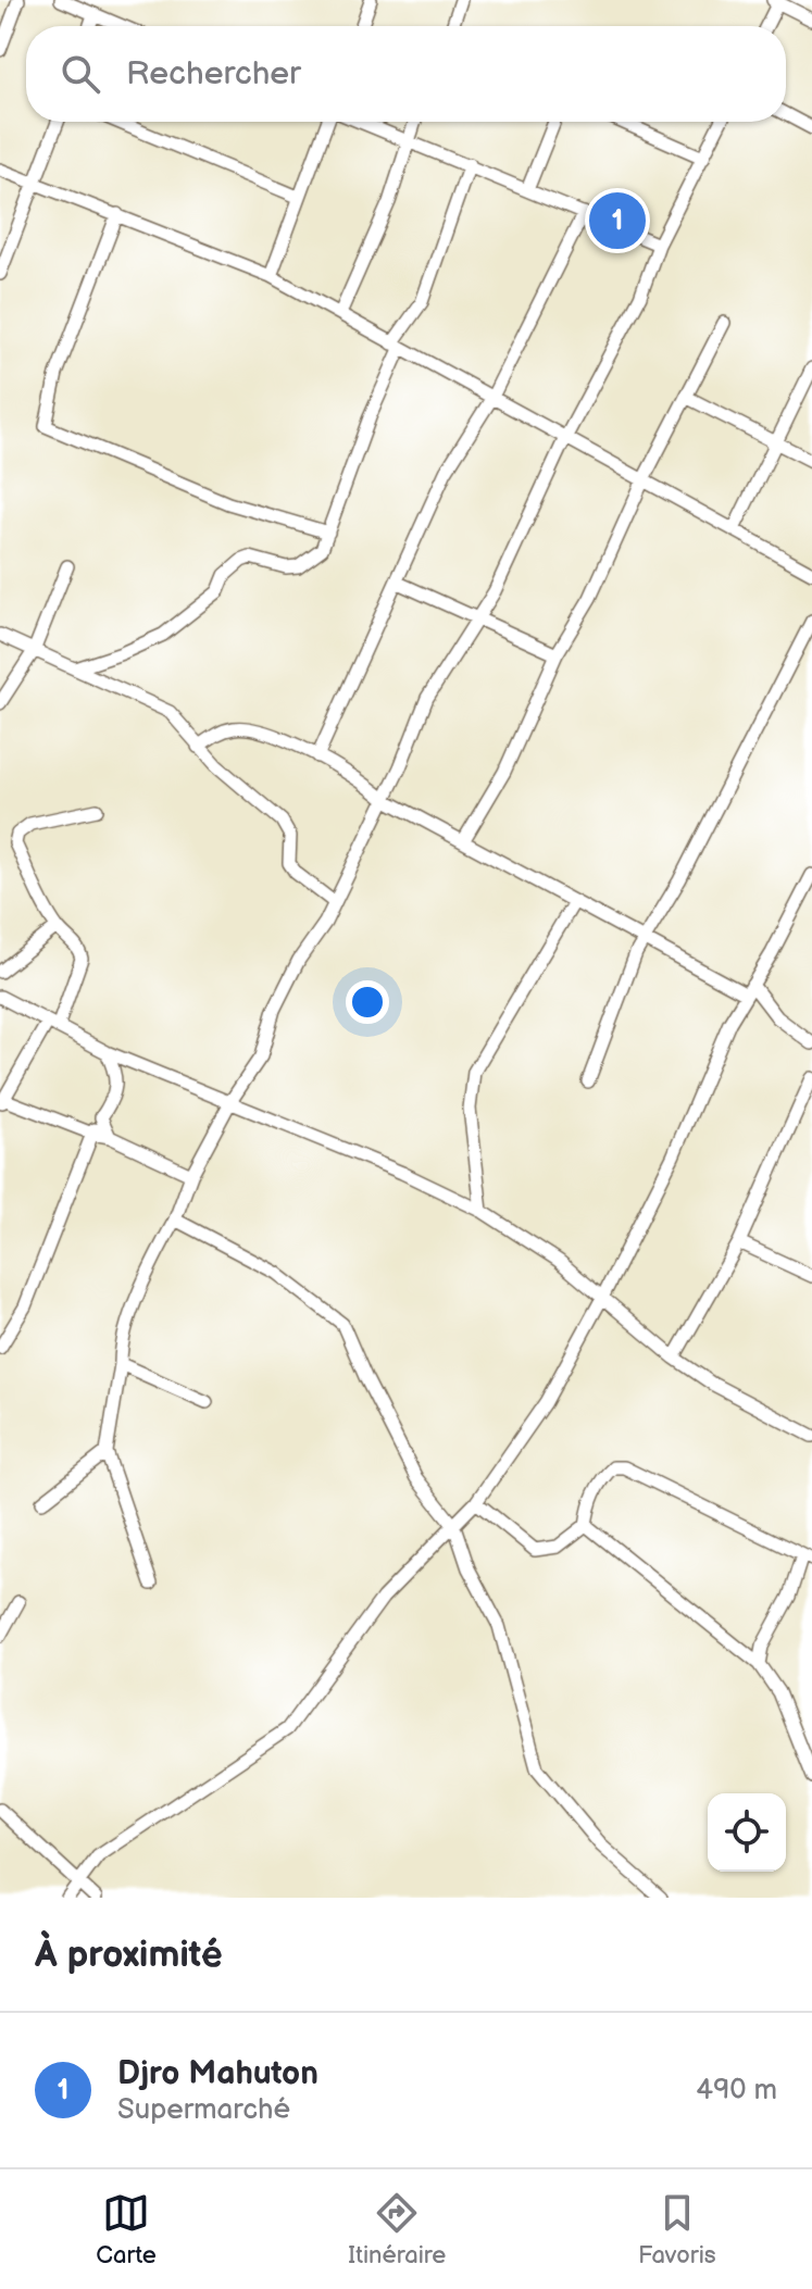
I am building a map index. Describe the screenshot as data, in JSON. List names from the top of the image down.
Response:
{
  "page": {
    "search": "Rechercher",
    "pins": "1",
    "heading": "À proximité",
    "list": [
      {
        "mark": "1",
        "name": "Djro Mahuton",
        "note": "Supermarché",
        "value": "490 m"
      }
    ],
    "nav": ["Carte", "Itinéraire", "Favoris"]
  }
}
